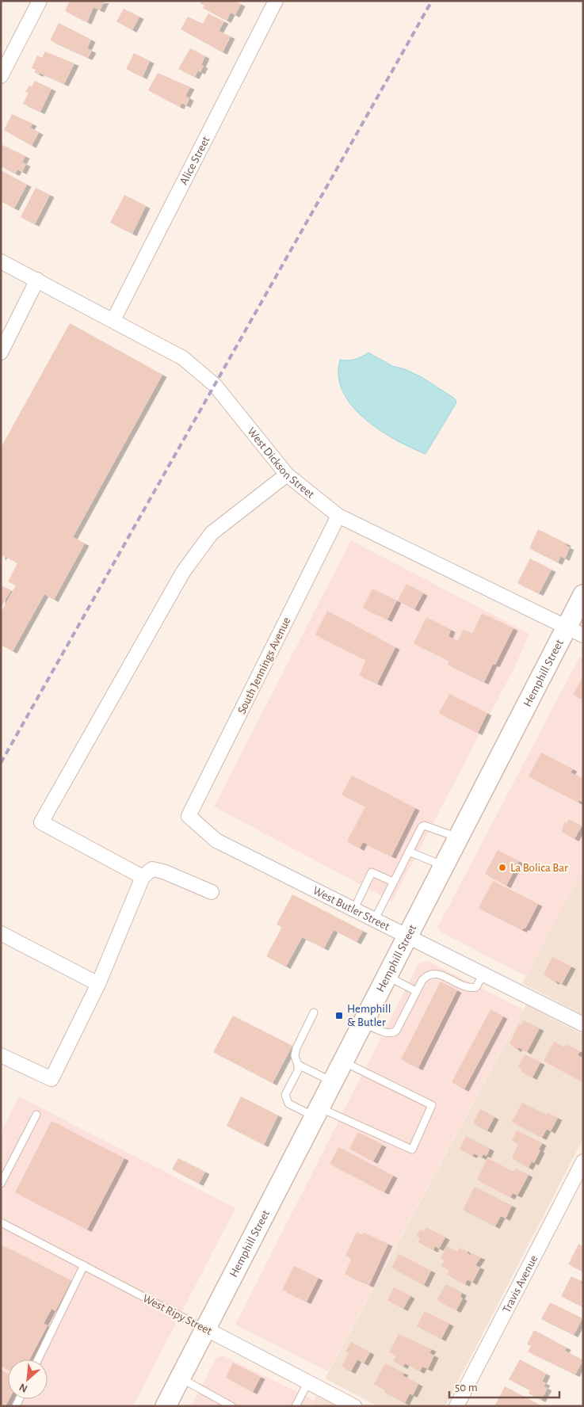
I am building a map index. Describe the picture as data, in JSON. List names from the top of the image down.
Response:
{
  "streets": {
    "main road": ["Hemphill Street"],
    "street": [
      "Alice Street",
      "West Dickson Street",
      "South Jennings Avenue",
      "West Butler Street",
      "Travis Avenue",
      "West Ripy Street"
    ]
  },
  "crossings": [
    ["Alice Street", "West Dickson Street"],
    ["West Dickson Street", "South Jennings Avenue"],
    ["West Dickson Street", "Hemphill Street"],
    ["South Jennings Avenue", "West Butler Street"],
    ["Hemphill Street", "West Butler Street"],
    ["Hemphill Street", "West Ripy Street"]
  ],
  "places": {
    "other": ["La Bolica Bar"],
    "transit": ["Hemphill & Butler"]
  },
  "scale_bar": "50 m",
  "north": "bottom left"
}
